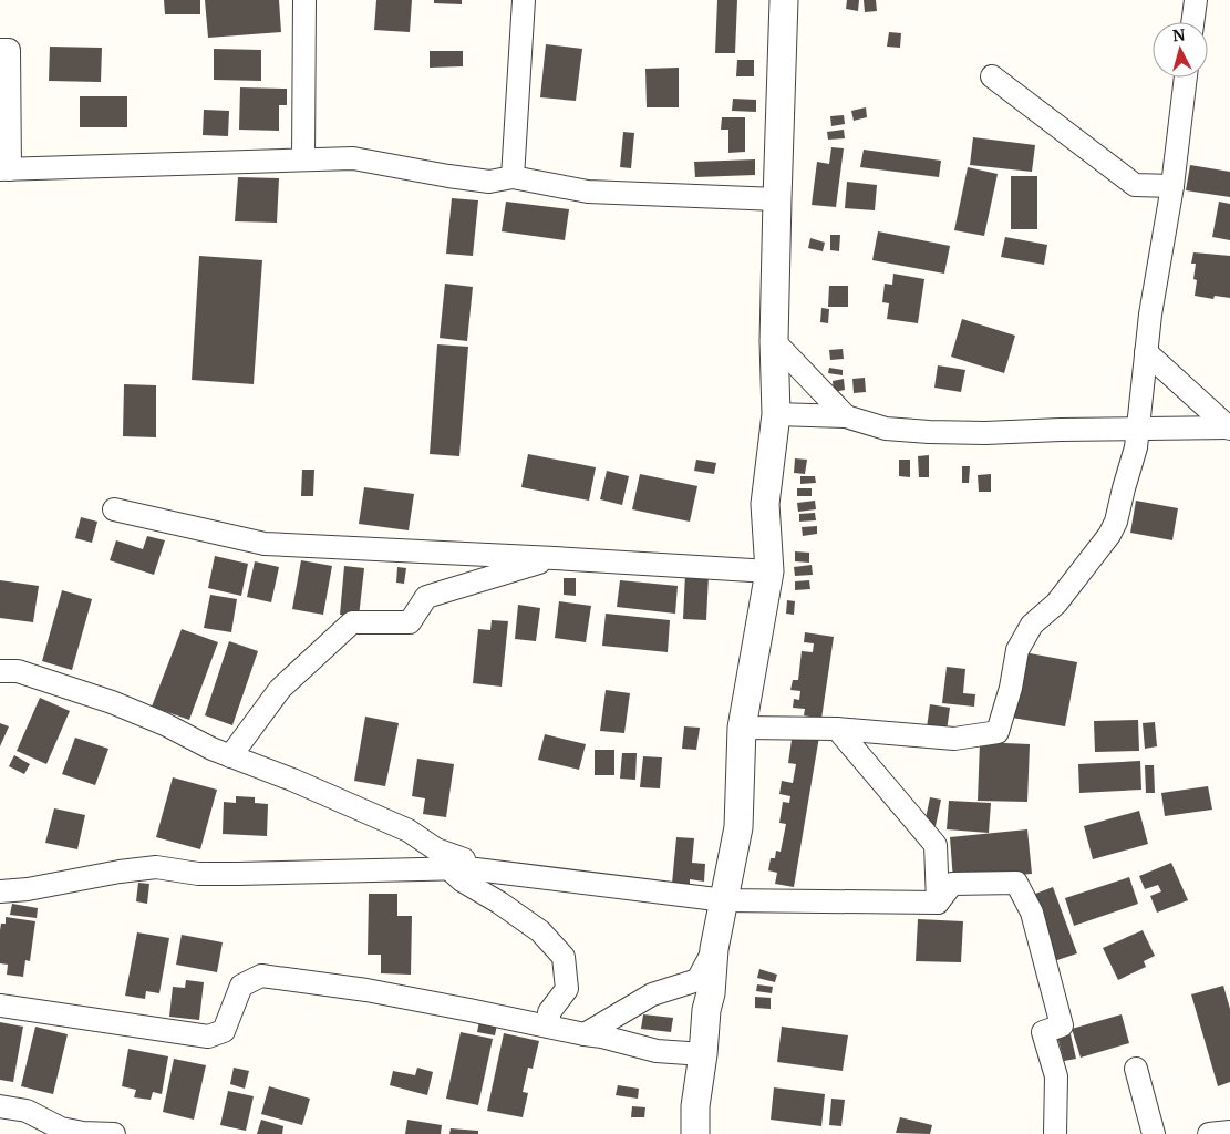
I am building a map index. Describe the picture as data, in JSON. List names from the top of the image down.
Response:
{
  "north": "top"
}
